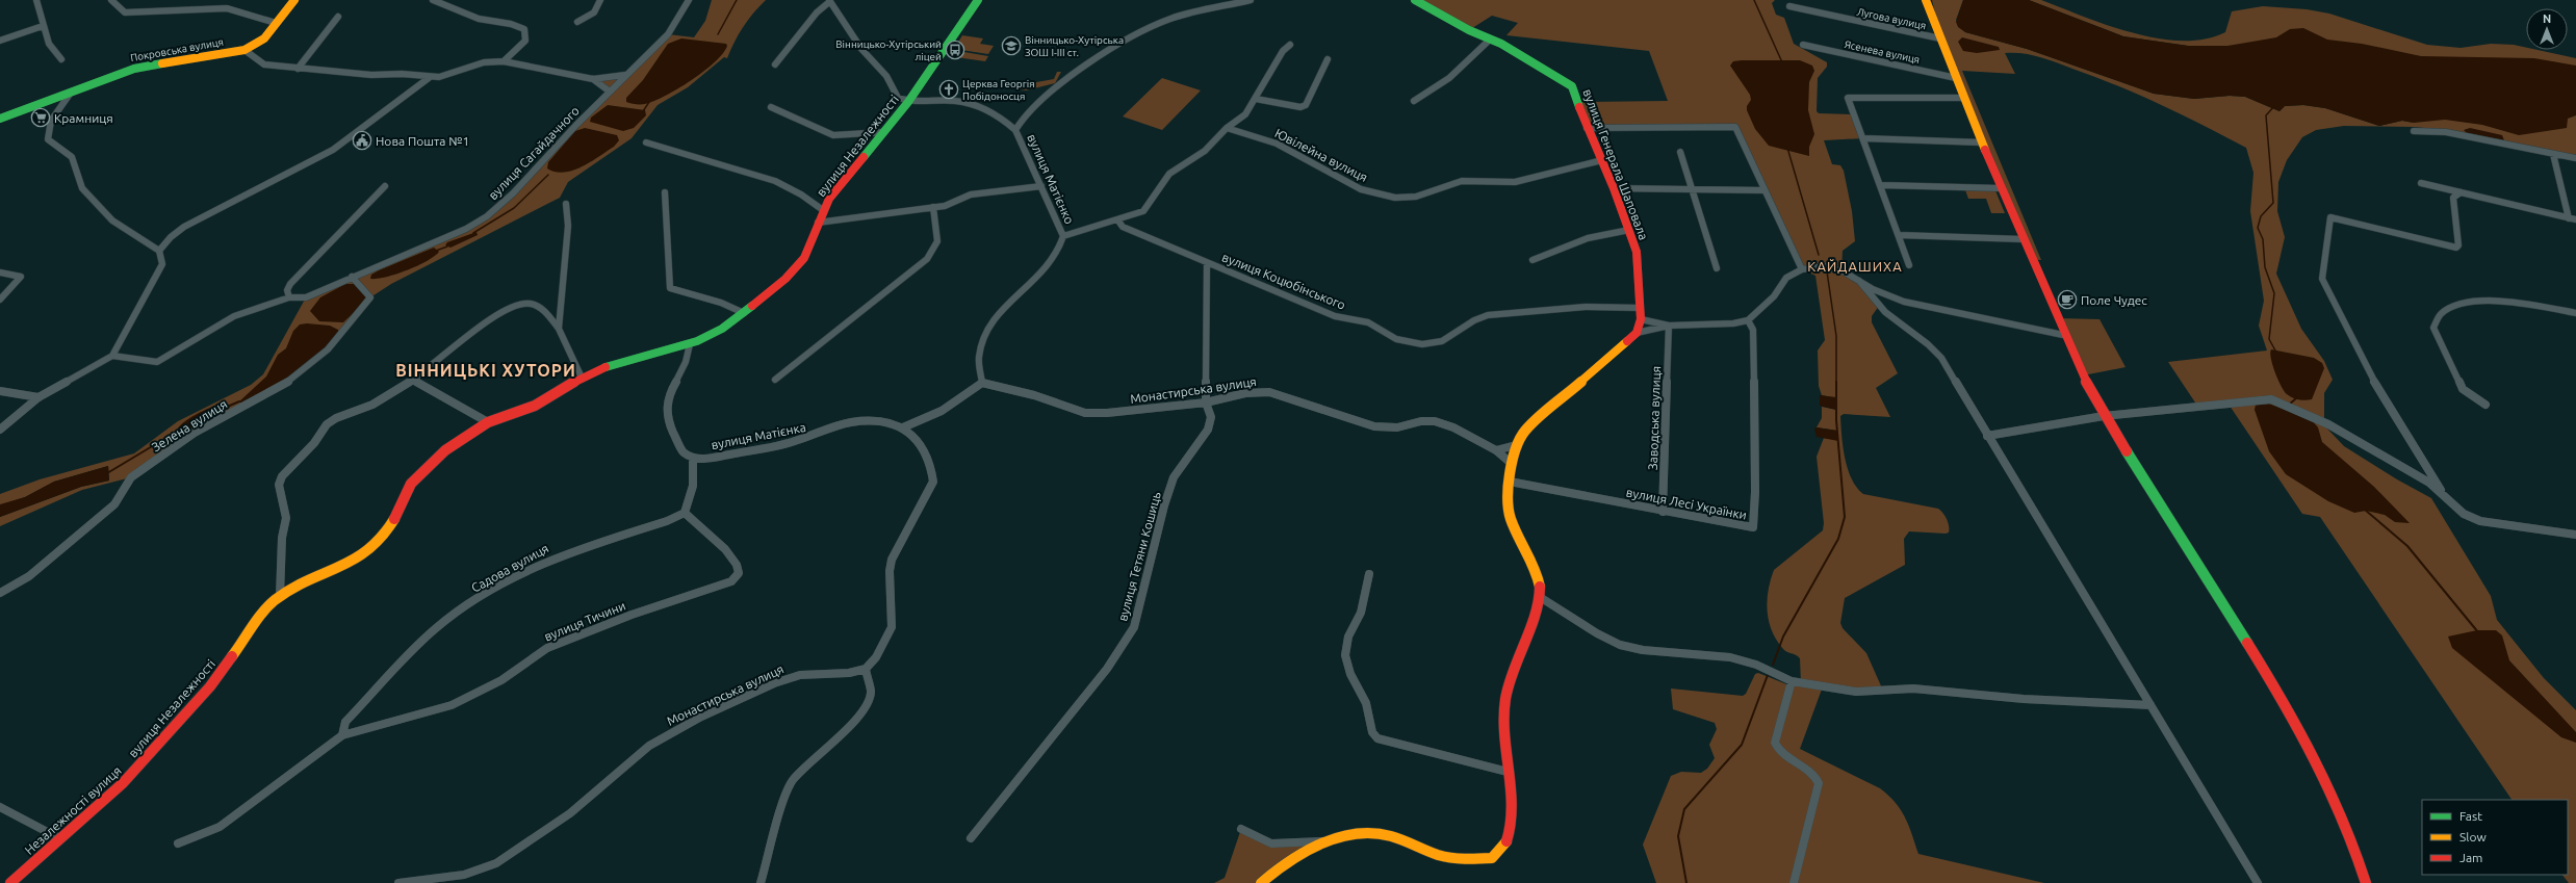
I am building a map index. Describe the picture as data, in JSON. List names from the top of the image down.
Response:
{
  "streets": {
    "street": [
      "Лугова вулиця",
      "Покровська вулиця",
      "Ясенева вулиця",
      "вулиця Незалежності",
      "вулиця Сагайдачного",
      "Ювілейна вулиця",
      "вулиця Генерала Шаповала",
      "вулиця Матієнко",
      "вулиця Коцюбінського",
      "Монастирська вулиця",
      "Заводська вулиця",
      "Зелена вулиця",
      "вулиця Матієнка",
      "вулиця Лесі Українки",
      "вулиця Тетяни Кошиць",
      "Садова вулиця",
      "вулиця Тичини",
      "Незалежності вулиця"
    ]
  },
  "crossings": [
    ["вулиця Незалежності", "вулиця Матієнко"],
    ["вулиця Незалежності", "Незалежності вулиця"],
    ["вулиця Сагайдачного", "Зелена вулиця"],
    ["Ювілейна вулиця", "вулиця Генерала Шаповала"],
    ["вулиця Генерала Шаповала", "вулиця Коцюбінського"],
    ["вулиця Матієнко", "Монастирська вулиця"],
    ["вулиця Матієнко", "Незалежності вулиця"],
    ["вулиця Коцюбінського", "вулиця Тетяни Кошиць"],
    ["Монастирська вулиця", "вулиця Тетяни Кошиць"],
    ["Заводська вулиця", "вулиця Лесі Українки"],
    ["Садова вулиця", "вулиця Тичини"]
  ],
  "districts": ["КАЙДАШИХА", "ВІННИЦЬКІ ХУТОРИ"],
  "places": {
    "school or university": ["Вінницько-Хутірська ЗОШ І-ІІІ ст."],
    "bus stop": ["Вінницько-Хутірський ліцей"],
    "church": ["Церква Георгія Побідоносця"],
    "supermarket": ["Крамниця"],
    "public building": ["Нова Пошта №1"],
    "cafe": ["Поле Чудес"]
  },
  "legend": ["Fast", "Slow", "Jam"],
  "north": "top"
}
